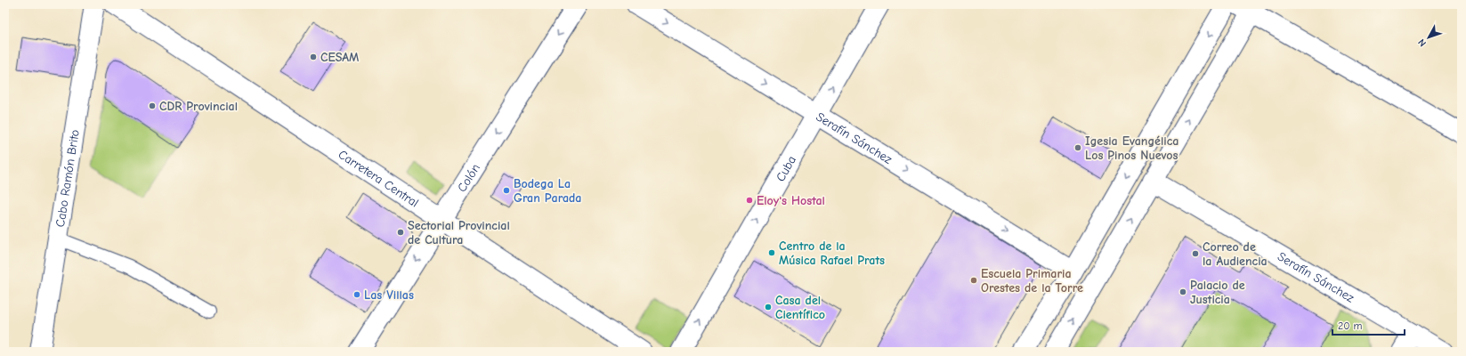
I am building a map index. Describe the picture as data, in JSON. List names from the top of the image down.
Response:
{
  "streets": {
    "street": [
      "Serafín Sánchez",
      "Cuba",
      "Cabo Ramón Brito",
      "Carretera Central",
      "Colón"
    ]
  },
  "crossings": [
    ["Serafín Sánchez", "Cuba"],
    ["Carretera Central", "Colón"]
  ],
  "one_way": ["Serafín Sánchez", "Cuba", "Colón"],
  "places": [
    "CESAM",
    "CDR Provincial",
    "Igesia Evangélica Los Pinos Nuevos",
    "Bodega La Gran Parada",
    "Eloy's Hostal",
    "Sectorial Provincial de Cultura",
    "Centro de la Música Rafael Prats",
    "Correo de la Audiencia",
    "Escuela Primaria Orestes de la Torre",
    "Palacio de Justicia",
    "Las Villas",
    "Casa del Científico"
  ],
  "scale_bar": "20 m",
  "north": "bottom left"
}
